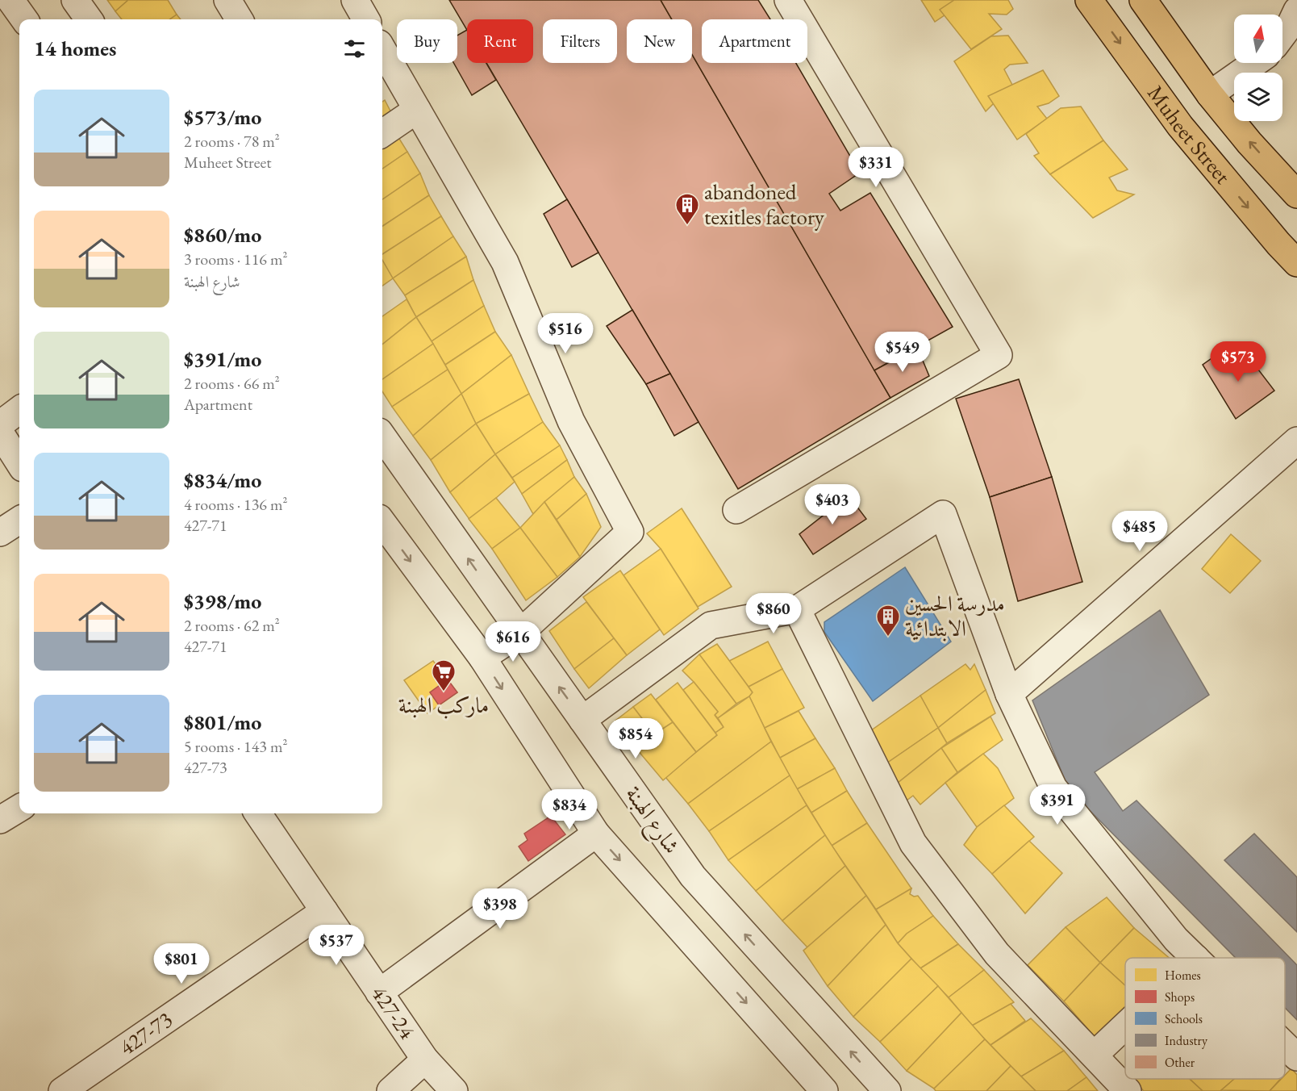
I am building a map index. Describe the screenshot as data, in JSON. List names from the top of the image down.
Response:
{
  "streets": {
    "main road": ["Muheet Street"],
    "street": ["شارع الهبنة", "427-24", "427-73"]
  },
  "crossings": [
    ["427-24", "427-73"]
  ],
  "places": {
    "building": ["abandoned texitles factory", "مدرسة الحسين الابتدائية"],
    "supermarket": ["ماركب الهبنة"]
  },
  "legend": [
    "Homes",
    "Shops",
    "Schools",
    "Industry",
    "Other"
  ],
  "north": "top",
  "page": {
    "chip": [
      "Buy",
      "Rent",
      "Filters",
      "New",
      "Apartment"
    ],
    "heading": "14 homes",
    "list": [
      {
        "name": "$573/mo",
        "note": "2 rooms · 78 m² · Muheet Street"
      },
      {
        "name": "$860/mo",
        "note": "3 rooms · 116 m² · شارع الهبنة"
      },
      {
        "name": "$391/mo",
        "note": "2 rooms · 66 m² · Apartment"
      },
      {
        "name": "$834/mo",
        "note": "4 rooms · 136 m² · 427-71"
      },
      {
        "name": "$398/mo",
        "note": "2 rooms · 62 m² · 427-71"
      },
      {
        "name": "$801/mo",
        "note": "5 rooms · 143 m² · 427-73"
      }
    ],
    "price": [
      "$331",
      "$516",
      "$549",
      "$573",
      "$403",
      "$485",
      "$860",
      "$616",
      "$854",
      "$391",
      "$834",
      "$398",
      "$537",
      "$801"
    ]
  }
}
